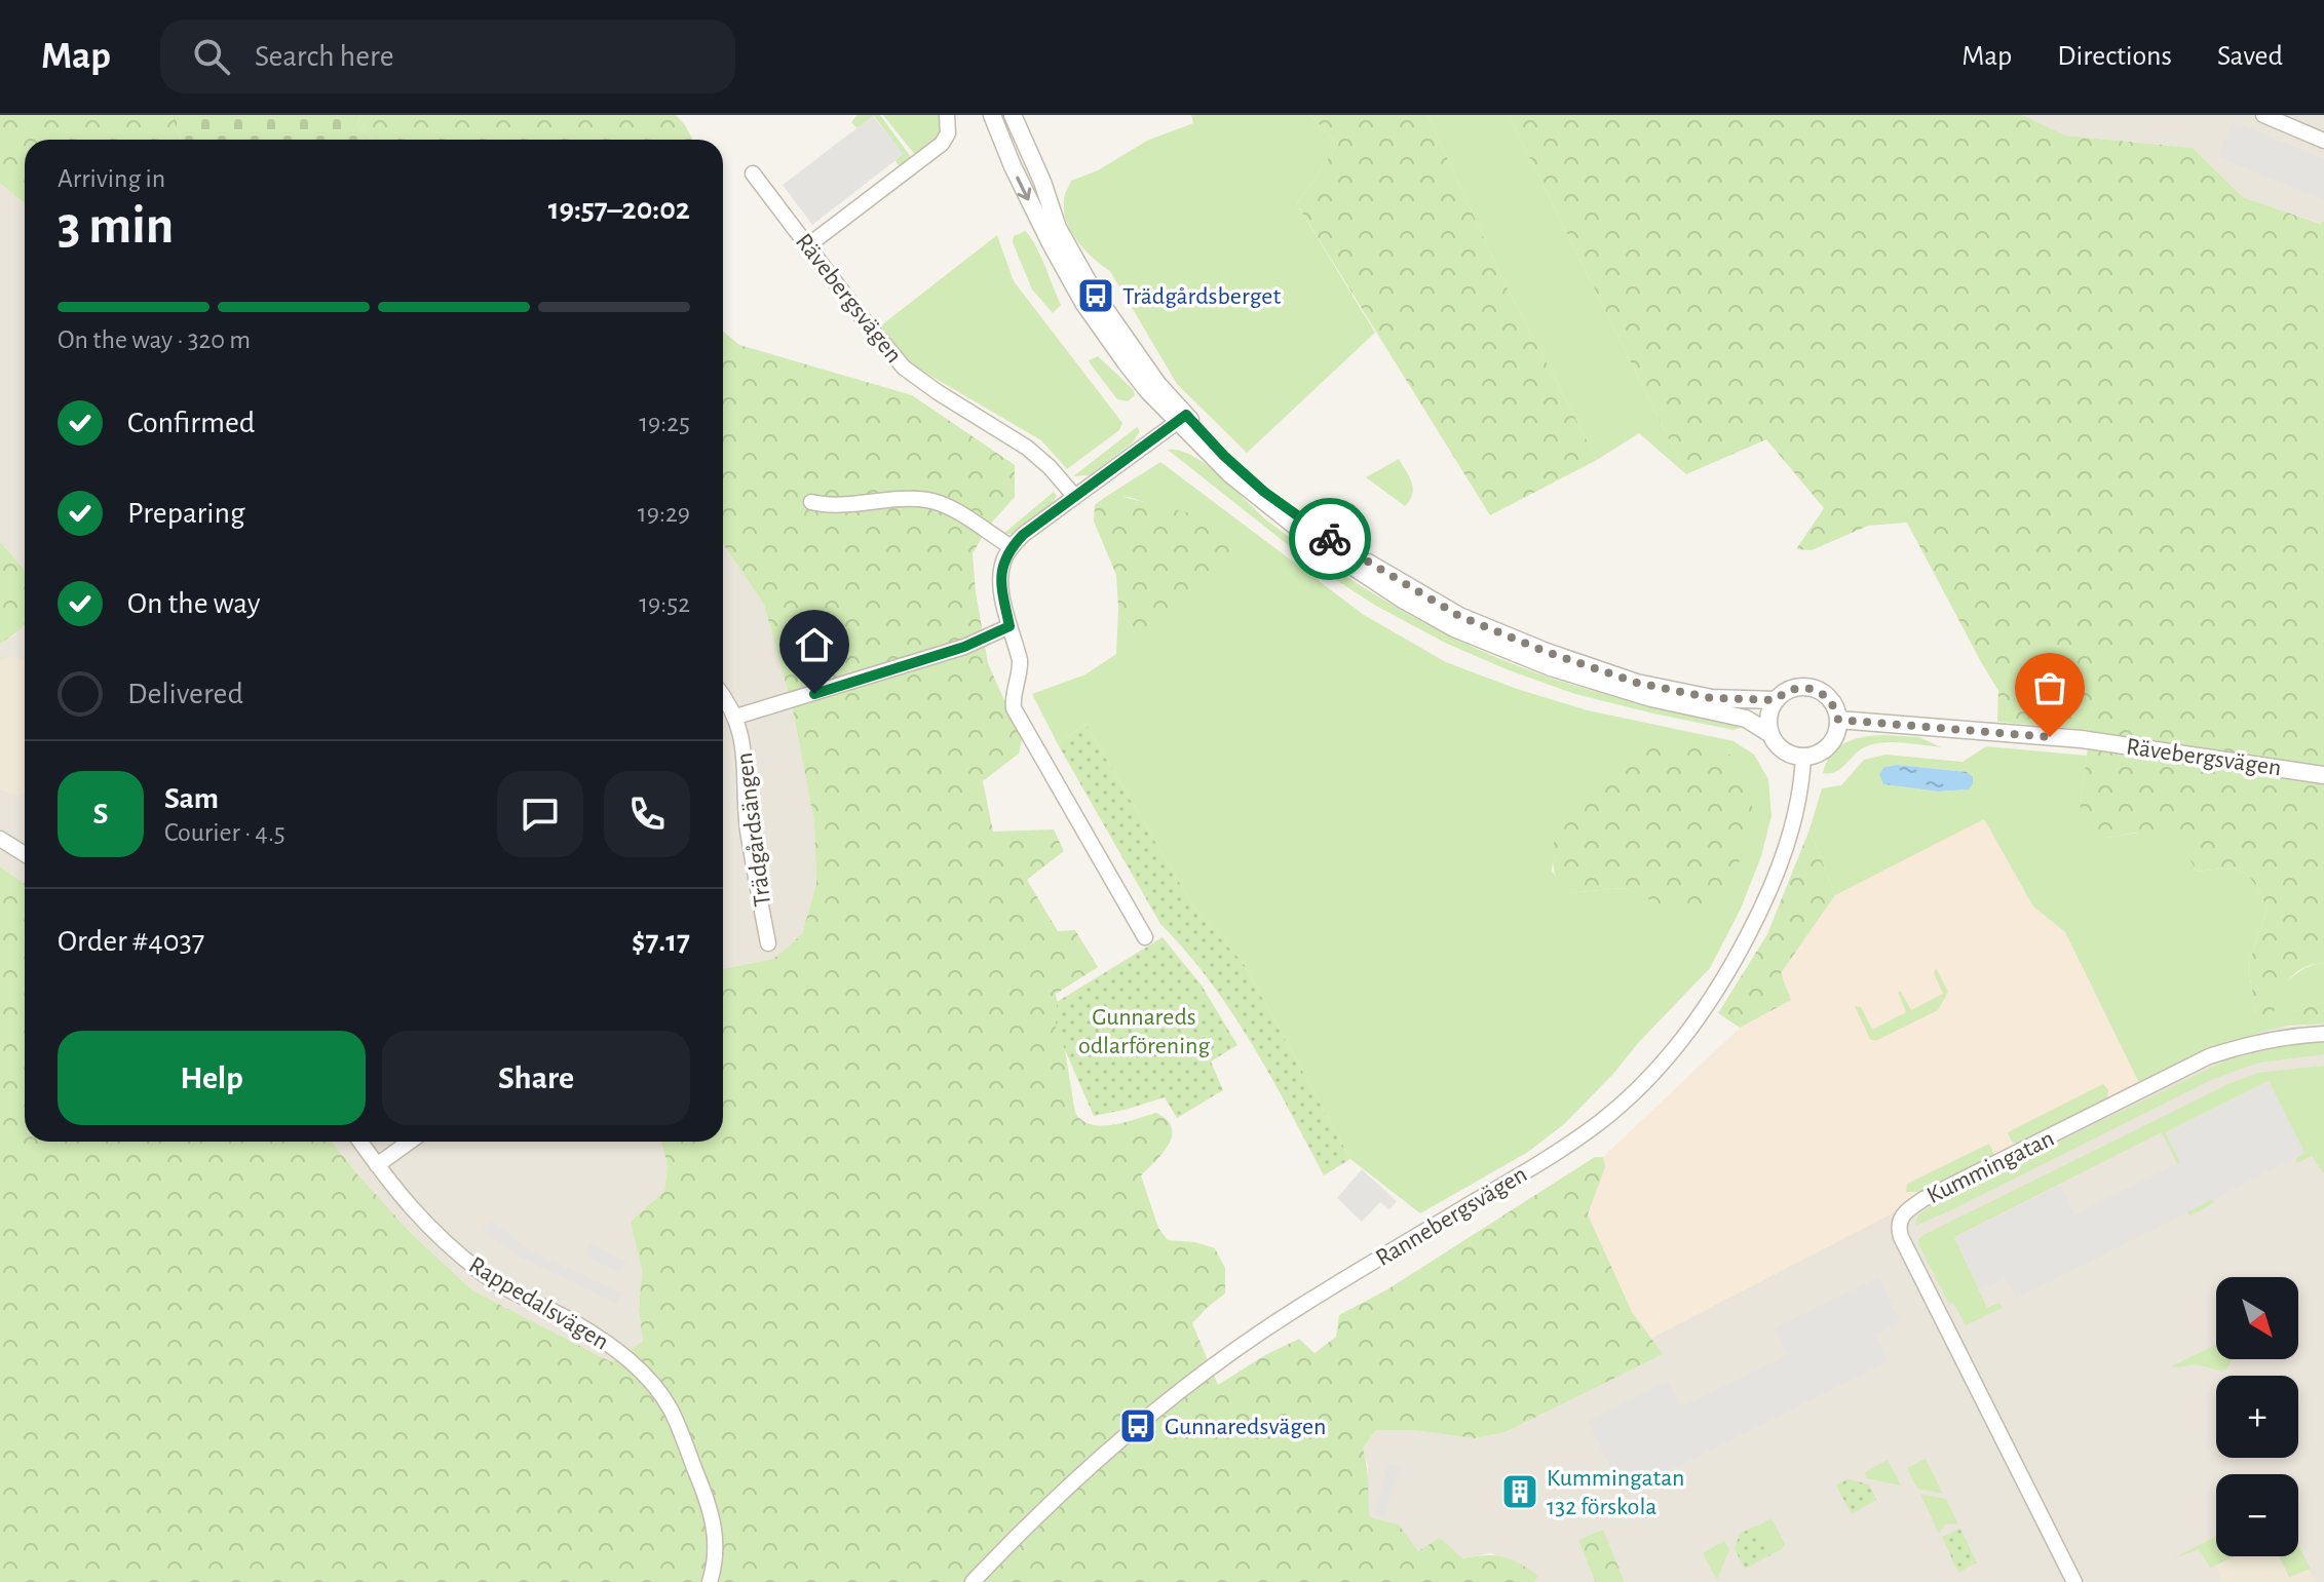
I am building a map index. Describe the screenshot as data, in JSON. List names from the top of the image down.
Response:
{
  "streets": {
    "street": [
      "Rävebergsvägen",
      "Trädgårdsängen",
      "Kummingatan",
      "Rannebergsvägen",
      "Rappedalsvägen"
    ]
  },
  "crossings": [
    ["Rävebergsvägen", "Rannebergsvägen"]
  ],
  "parks": ["Gunnareds odlarförening"],
  "places": {
    "bus stop": ["Trädgårdsberget", "Gunnaredsvägen"],
    "building": ["Kummingatan 132 förskola"]
  },
  "north": "bottom right",
  "page": {
    "header": "Map",
    "search": "Search here",
    "nav": ["Map", "Directions", "Saved"],
    "heading": ["3 min", "Arriving in", "19:57–20:02"],
    "panel": [
      "Sam",
      "Courier · 4.5",
      "Order #4037",
      "$7.17"
    ],
    "bar": "On the way · 320 m",
    "list": [
      ["Confirmed", "19:25"],
      ["Preparing", "19:29"],
      ["On the way", "19:52"],
      "Delivered"
    ],
    "round": "S",
    "buttons": ["Help", "Share"],
    "map_buttons": ["+", "−"]
  }
}
